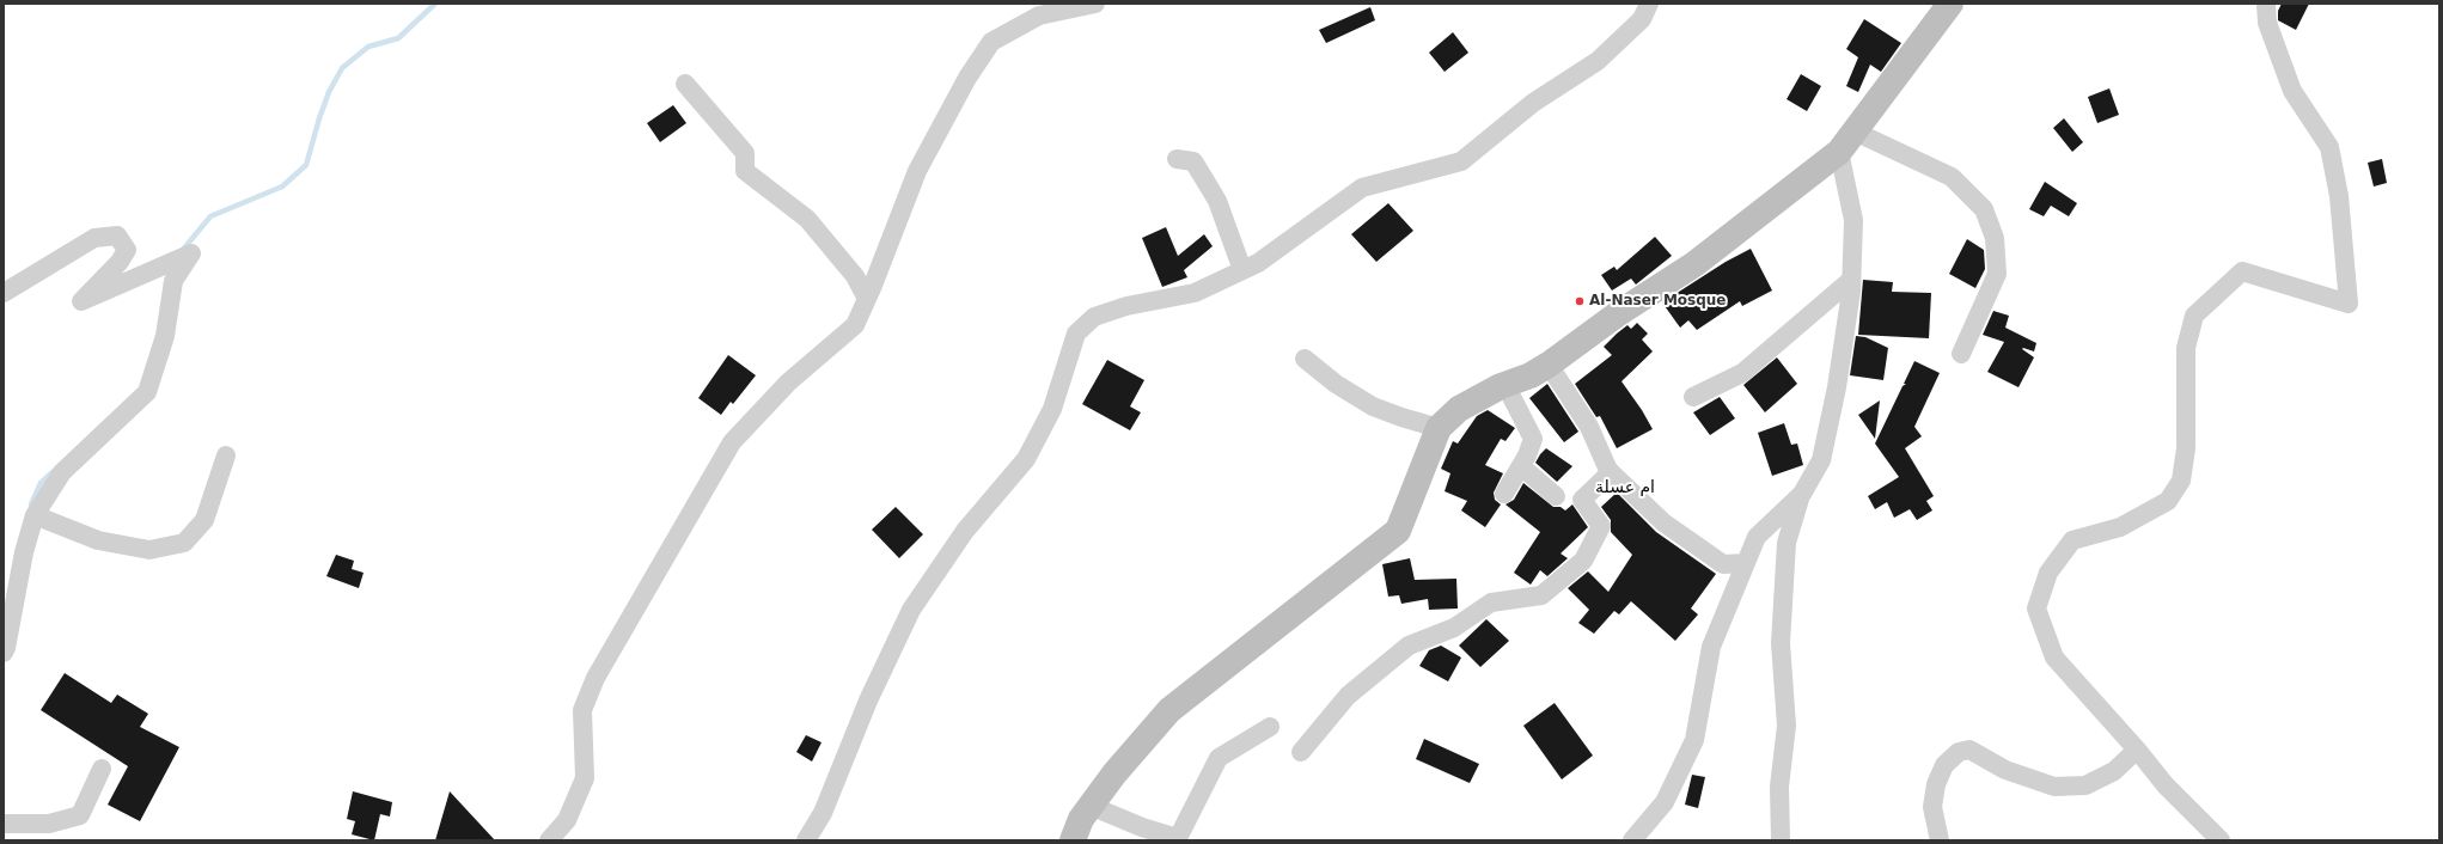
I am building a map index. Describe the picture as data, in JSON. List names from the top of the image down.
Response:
{
  "districts": ["ام عسلة"],
  "places": ["Al-Naser Mosque"]
}
